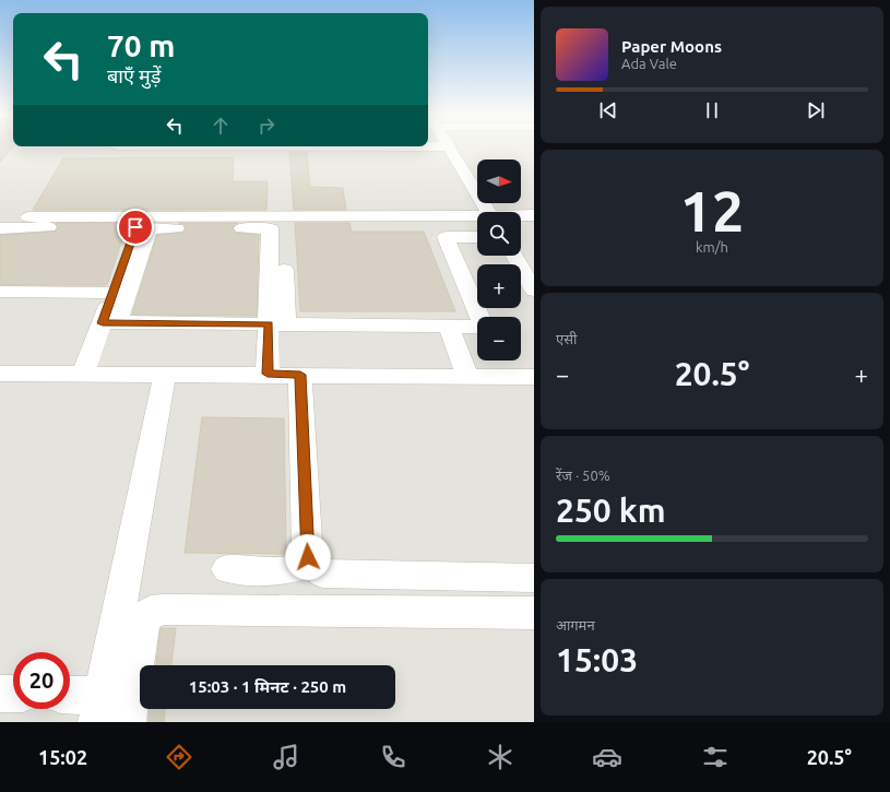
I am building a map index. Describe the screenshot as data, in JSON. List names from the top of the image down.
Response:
{
  "north": "right",
  "page": {
    "turn": ["70 m", "बाएँ मुड़ें"],
    "song": ["Paper Moons", "Ada Vale"],
    "tile": [
      ["12", "km/h"],
      "एसी",
      ["रेंज · 50%", "250 km"],
      ["आगमन", "15:03"]
    ],
    "map_buttons": ["+", "−"],
    "heat": ["−", "20.5°", "+"],
    "limit": "20",
    "trip": "15:03 · 1 मिनट · 250 m",
    "tabs": ["15:02", "20.5°"]
  }
}
